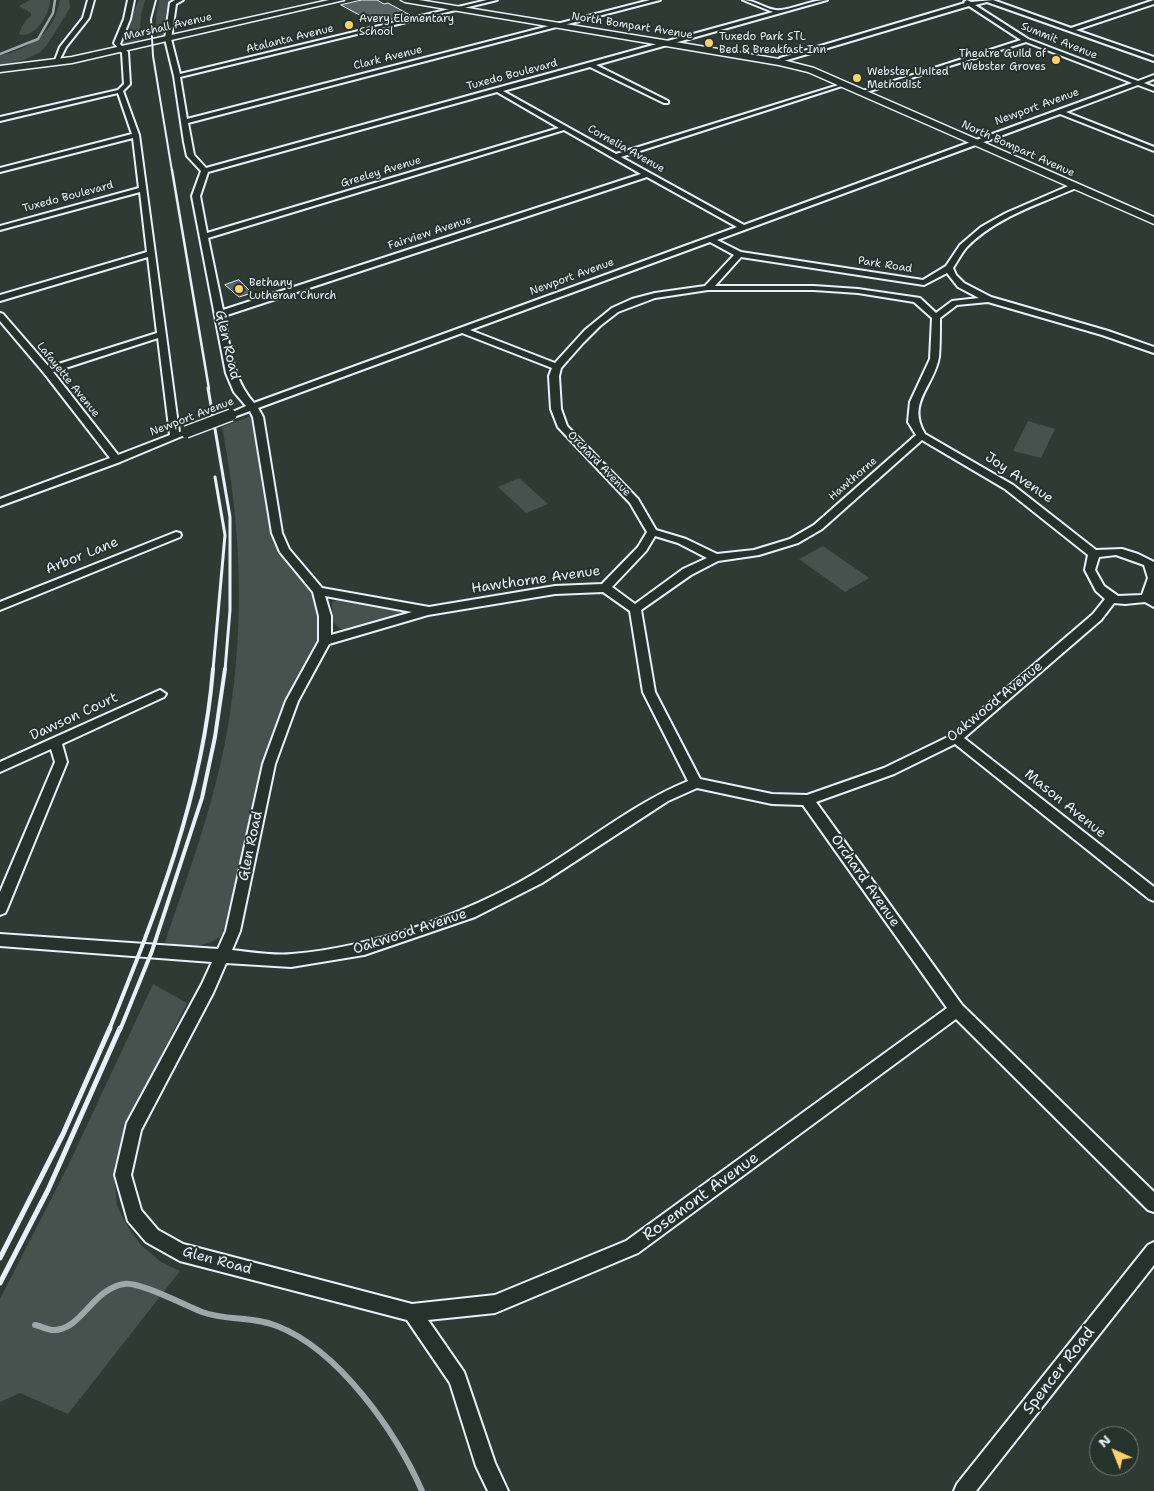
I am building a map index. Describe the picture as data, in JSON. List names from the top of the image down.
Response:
{
  "streets": {
    "street": [
      "North Bompart Avenue",
      "Marshall Avenue",
      "Atalanta Avenue",
      "Summit Avenue",
      "Clark Avenue",
      "Tuxedo Boulevard",
      "Newport Avenue",
      "Cornelia Avenue",
      "Greeley Avenue",
      "Fairview Avenue",
      "Park Road",
      "Glen Road",
      "Lafayette Avenue",
      "Orchard Avenue",
      "Joy Avenue",
      "Hawthorne",
      "Arbor Lane",
      "Hawthorne Avenue",
      "Oakwood Avenue",
      "Dawson Court",
      "Mason Avenue",
      "Rosemont Avenue",
      "Spencer Road"
    ]
  },
  "crossings": [
    ["North Bompart Avenue", "Atalanta Avenue"],
    ["North Bompart Avenue", "Clark Avenue"],
    ["North Bompart Avenue", "Tuxedo Boulevard"],
    ["North Bompart Avenue", "Newport Avenue"],
    ["Summit Avenue", "Newport Avenue"],
    ["Tuxedo Boulevard", "Cornelia Avenue"],
    ["Tuxedo Boulevard", "Glen Road"],
    ["Newport Avenue", "Cornelia Avenue"],
    ["Newport Avenue", "Park Road"],
    ["Newport Avenue", "Glen Road"],
    ["Newport Avenue", "Lafayette Avenue"],
    ["Cornelia Avenue", "Greeley Avenue"],
    ["Cornelia Avenue", "Fairview Avenue"],
    ["Greeley Avenue", "Glen Road"],
    ["Fairview Avenue", "Glen Road"],
    ["Glen Road", "Hawthorne Avenue"],
    ["Glen Road", "Oakwood Avenue"],
    ["Glen Road", "Rosemont Avenue"],
    ["Orchard Avenue", "Hawthorne Avenue"],
    ["Orchard Avenue", "Oakwood Avenue"],
    ["Orchard Avenue", "Rosemont Avenue"],
    ["Joy Avenue", "Hawthorne"],
    ["Joy Avenue", "Oakwood Avenue"],
    ["Oakwood Avenue", "Mason Avenue"]
  ],
  "places": [
    "Avery Elementary School",
    "Tuxedo Park STL Bed & Breakfast Inn",
    "Theatre Guild of Webster Groves",
    "Webster United Methodist",
    "Bethany Lutheran Church"
  ],
  "north": "top left"
}
